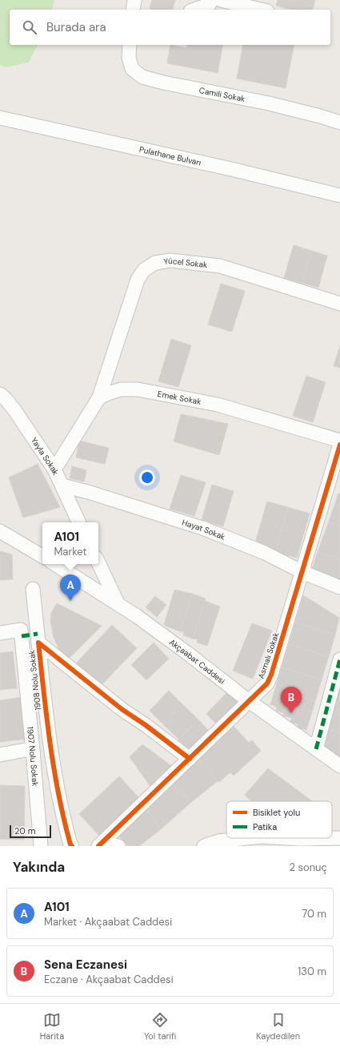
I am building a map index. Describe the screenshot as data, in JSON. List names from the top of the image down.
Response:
{
  "streets": {
    "street": [
      "Camili Sokak",
      "Pulathane Bulvarı",
      "Yücel Sokak",
      "Emek Sokak",
      "Yayla Sokak",
      "Hayat Sokak",
      "Asmalı Sokak",
      "Akçaabat Caddesi",
      "1908 Nolu Sokak",
      "1907 Nolu Sokak"
    ]
  },
  "crossings": [
    ["Yücel Sokak", "Emek Sokak"],
    ["Yayla Sokak", "Hayat Sokak"],
    ["Hayat Sokak", "Asmalı Sokak"],
    ["Asmalı Sokak", "Akçaabat Caddesi"],
    ["Asmalı Sokak", "1908 Nolu Sokak"]
  ],
  "legend": ["Bisiklet yolu", "Patika"],
  "scale_bar": "20 m",
  "page": {
    "search": "Burada ara",
    "popup": ["A101", "Market"],
    "pins": ["A", "B"],
    "scale": "20 m",
    "heading": ["Yakında", "2 sonuç"],
    "list": [
      {
        "mark": "A",
        "name": "A101",
        "note": "Market · Akçaabat Caddesi",
        "value": "70 m"
      },
      {
        "mark": "B",
        "name": "Sena Eczanesi",
        "note": "Eczane · Akçaabat Caddesi",
        "value": "130 m"
      }
    ],
    "nav": ["Harita", "Yol tarifi", "Kaydedilen"]
  }
}
